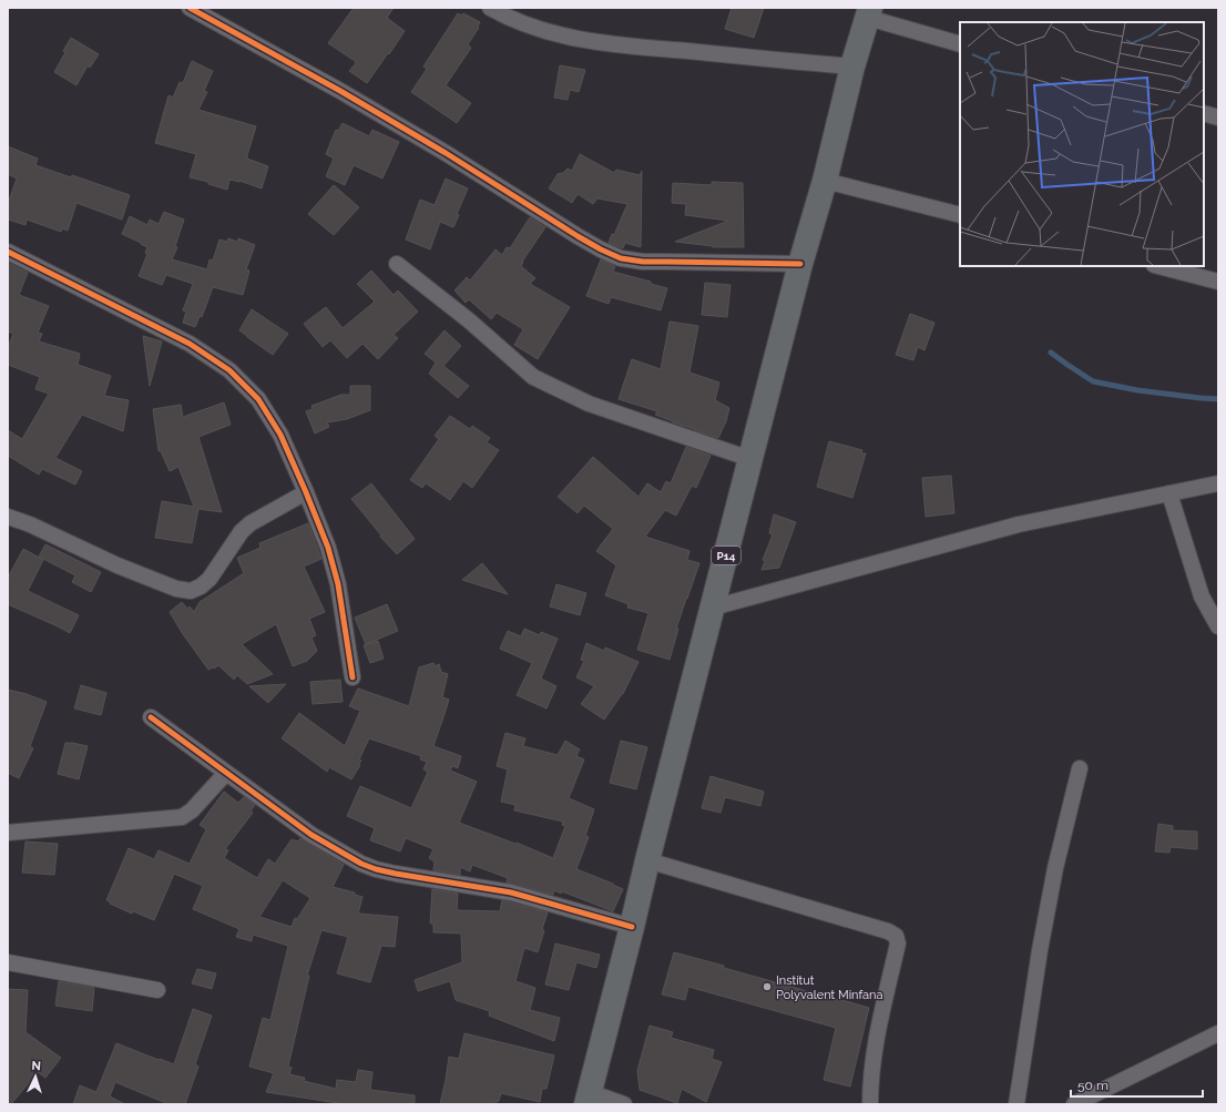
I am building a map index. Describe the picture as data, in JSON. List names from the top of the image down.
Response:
{
  "streets": {
    "main road": ["P14"]
  },
  "places": ["Institut Polyvalent Minfana"],
  "scale_bar": "50 m",
  "north": "top"
}
